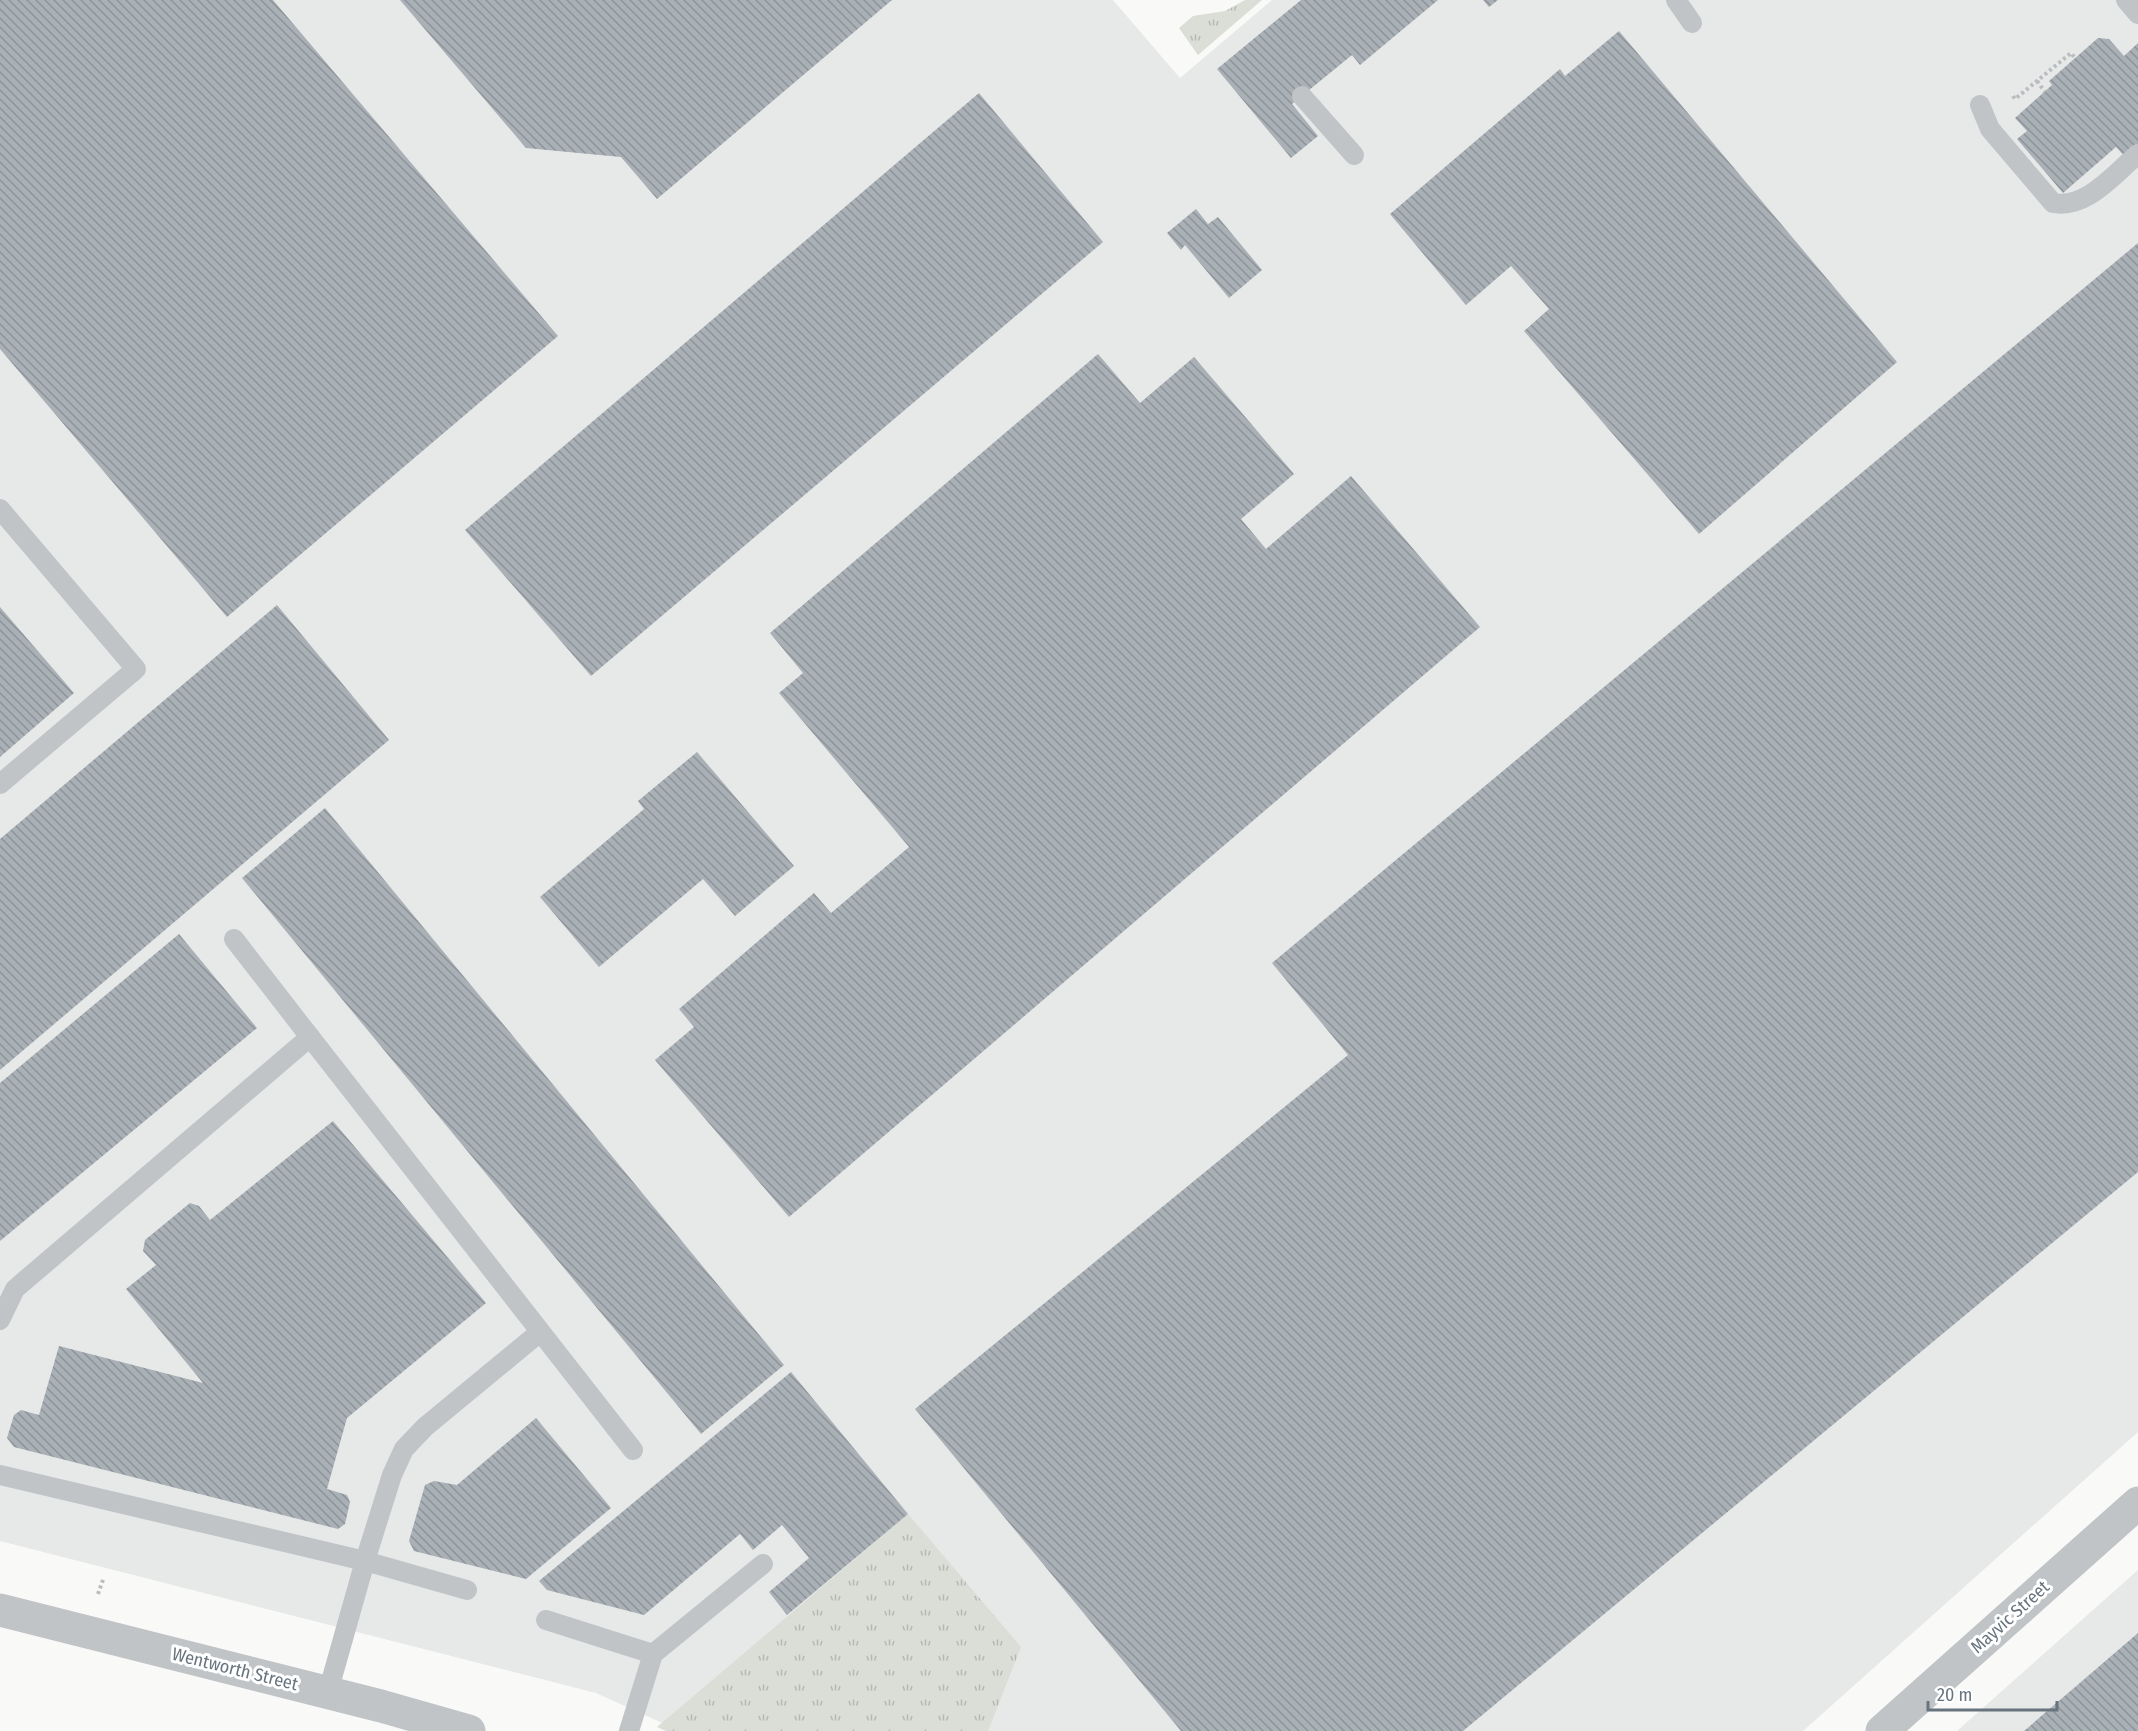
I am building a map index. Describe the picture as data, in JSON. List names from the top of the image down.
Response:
{
  "streets": {
    "street": ["Mayvic Street", "Wentworth Street"]
  },
  "scale_bar": "20 m"
}
